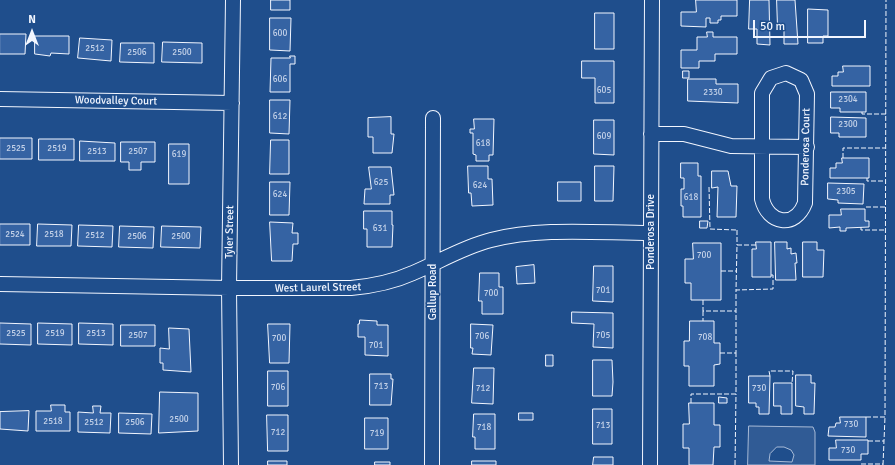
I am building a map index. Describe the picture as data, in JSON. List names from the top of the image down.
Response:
{
  "streets": {
    "street": [
      "Woodvalley Court",
      "Ponderosa Court",
      "Tyler Street",
      "Ponderosa Drive",
      "West Laurel Street",
      "Gallup Road"
    ]
  },
  "crossings": [
    ["Woodvalley Court", "Tyler Street"],
    ["Tyler Street", "West Laurel Street"],
    ["Ponderosa Drive", "West Laurel Street"],
    ["West Laurel Street", "Gallup Road"]
  ],
  "house_numbers": [
    "600",
    "2512",
    "2506",
    "2500",
    "606",
    "605",
    "2330",
    "2304",
    "612",
    "2300",
    "609",
    "618",
    "2525",
    "2519",
    "2513",
    "2507",
    "619",
    "625",
    "624",
    "2305",
    "624",
    "618",
    "631",
    "2524",
    "2518",
    "2512",
    "2506",
    "2500",
    "700",
    "701",
    "700",
    "2525",
    "2519",
    "2513",
    "2507",
    "705",
    "706",
    "708",
    "700",
    "701",
    "713",
    "706",
    "712",
    "730",
    "2500",
    "2518",
    "2512",
    "2506",
    "730",
    "713",
    "718",
    "712",
    "719",
    "730"
  ],
  "scale_bar": "50 m",
  "north": "top"
}
